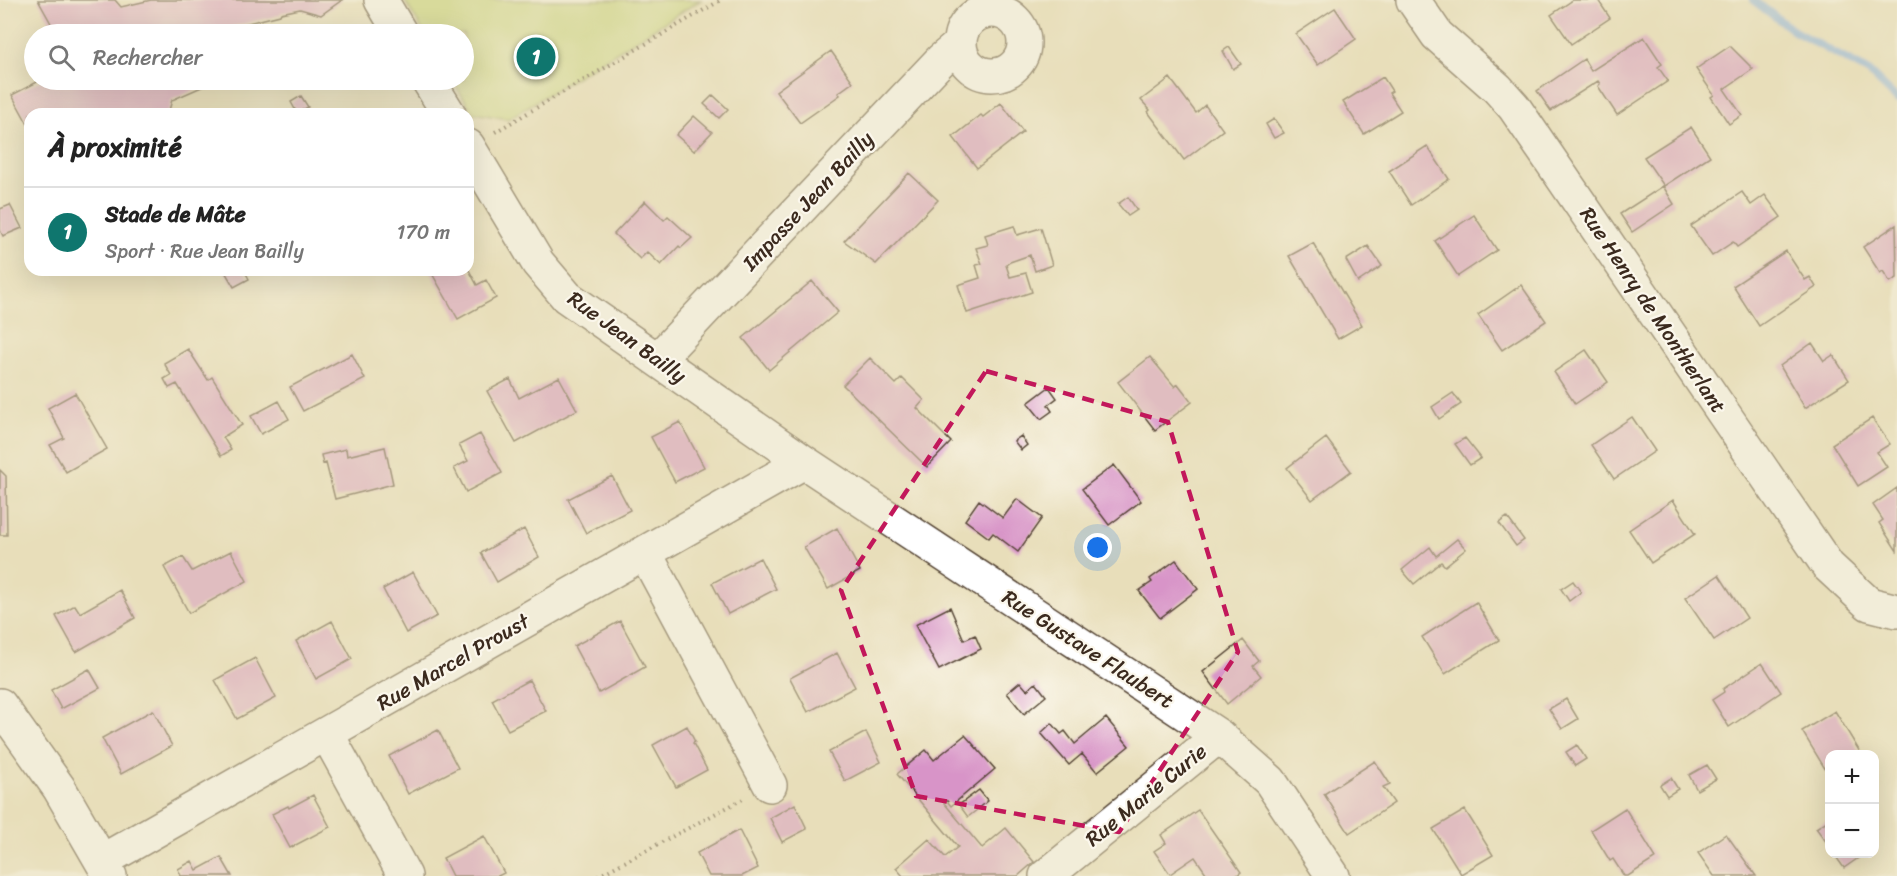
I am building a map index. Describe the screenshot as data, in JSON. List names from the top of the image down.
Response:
{
  "streets": {
    "street": [
      "Impasse Jean Bailly",
      "Rue Henry de Montherlant",
      "Rue Jean Bailly",
      "Rue Gustave Flaubert",
      "Rue Marcel Proust",
      "Rue Marie Curie"
    ]
  },
  "crossings": [
    ["Impasse Jean Bailly", "Rue Jean Bailly"],
    ["Rue Jean Bailly", "Rue Gustave Flaubert"],
    ["Rue Jean Bailly", "Rue Marcel Proust"],
    ["Rue Gustave Flaubert", "Rue Marcel Proust"],
    ["Rue Gustave Flaubert", "Rue Marie Curie"]
  ],
  "page": {
    "search": "Rechercher",
    "pins": "1",
    "heading": "À proximité",
    "list": [
      {
        "mark": "1",
        "name": "Stade de Mâte",
        "note": "Sport · Rue Jean Bailly",
        "value": "170 m"
      }
    ],
    "map_buttons": ["+", "−"]
  }
}
